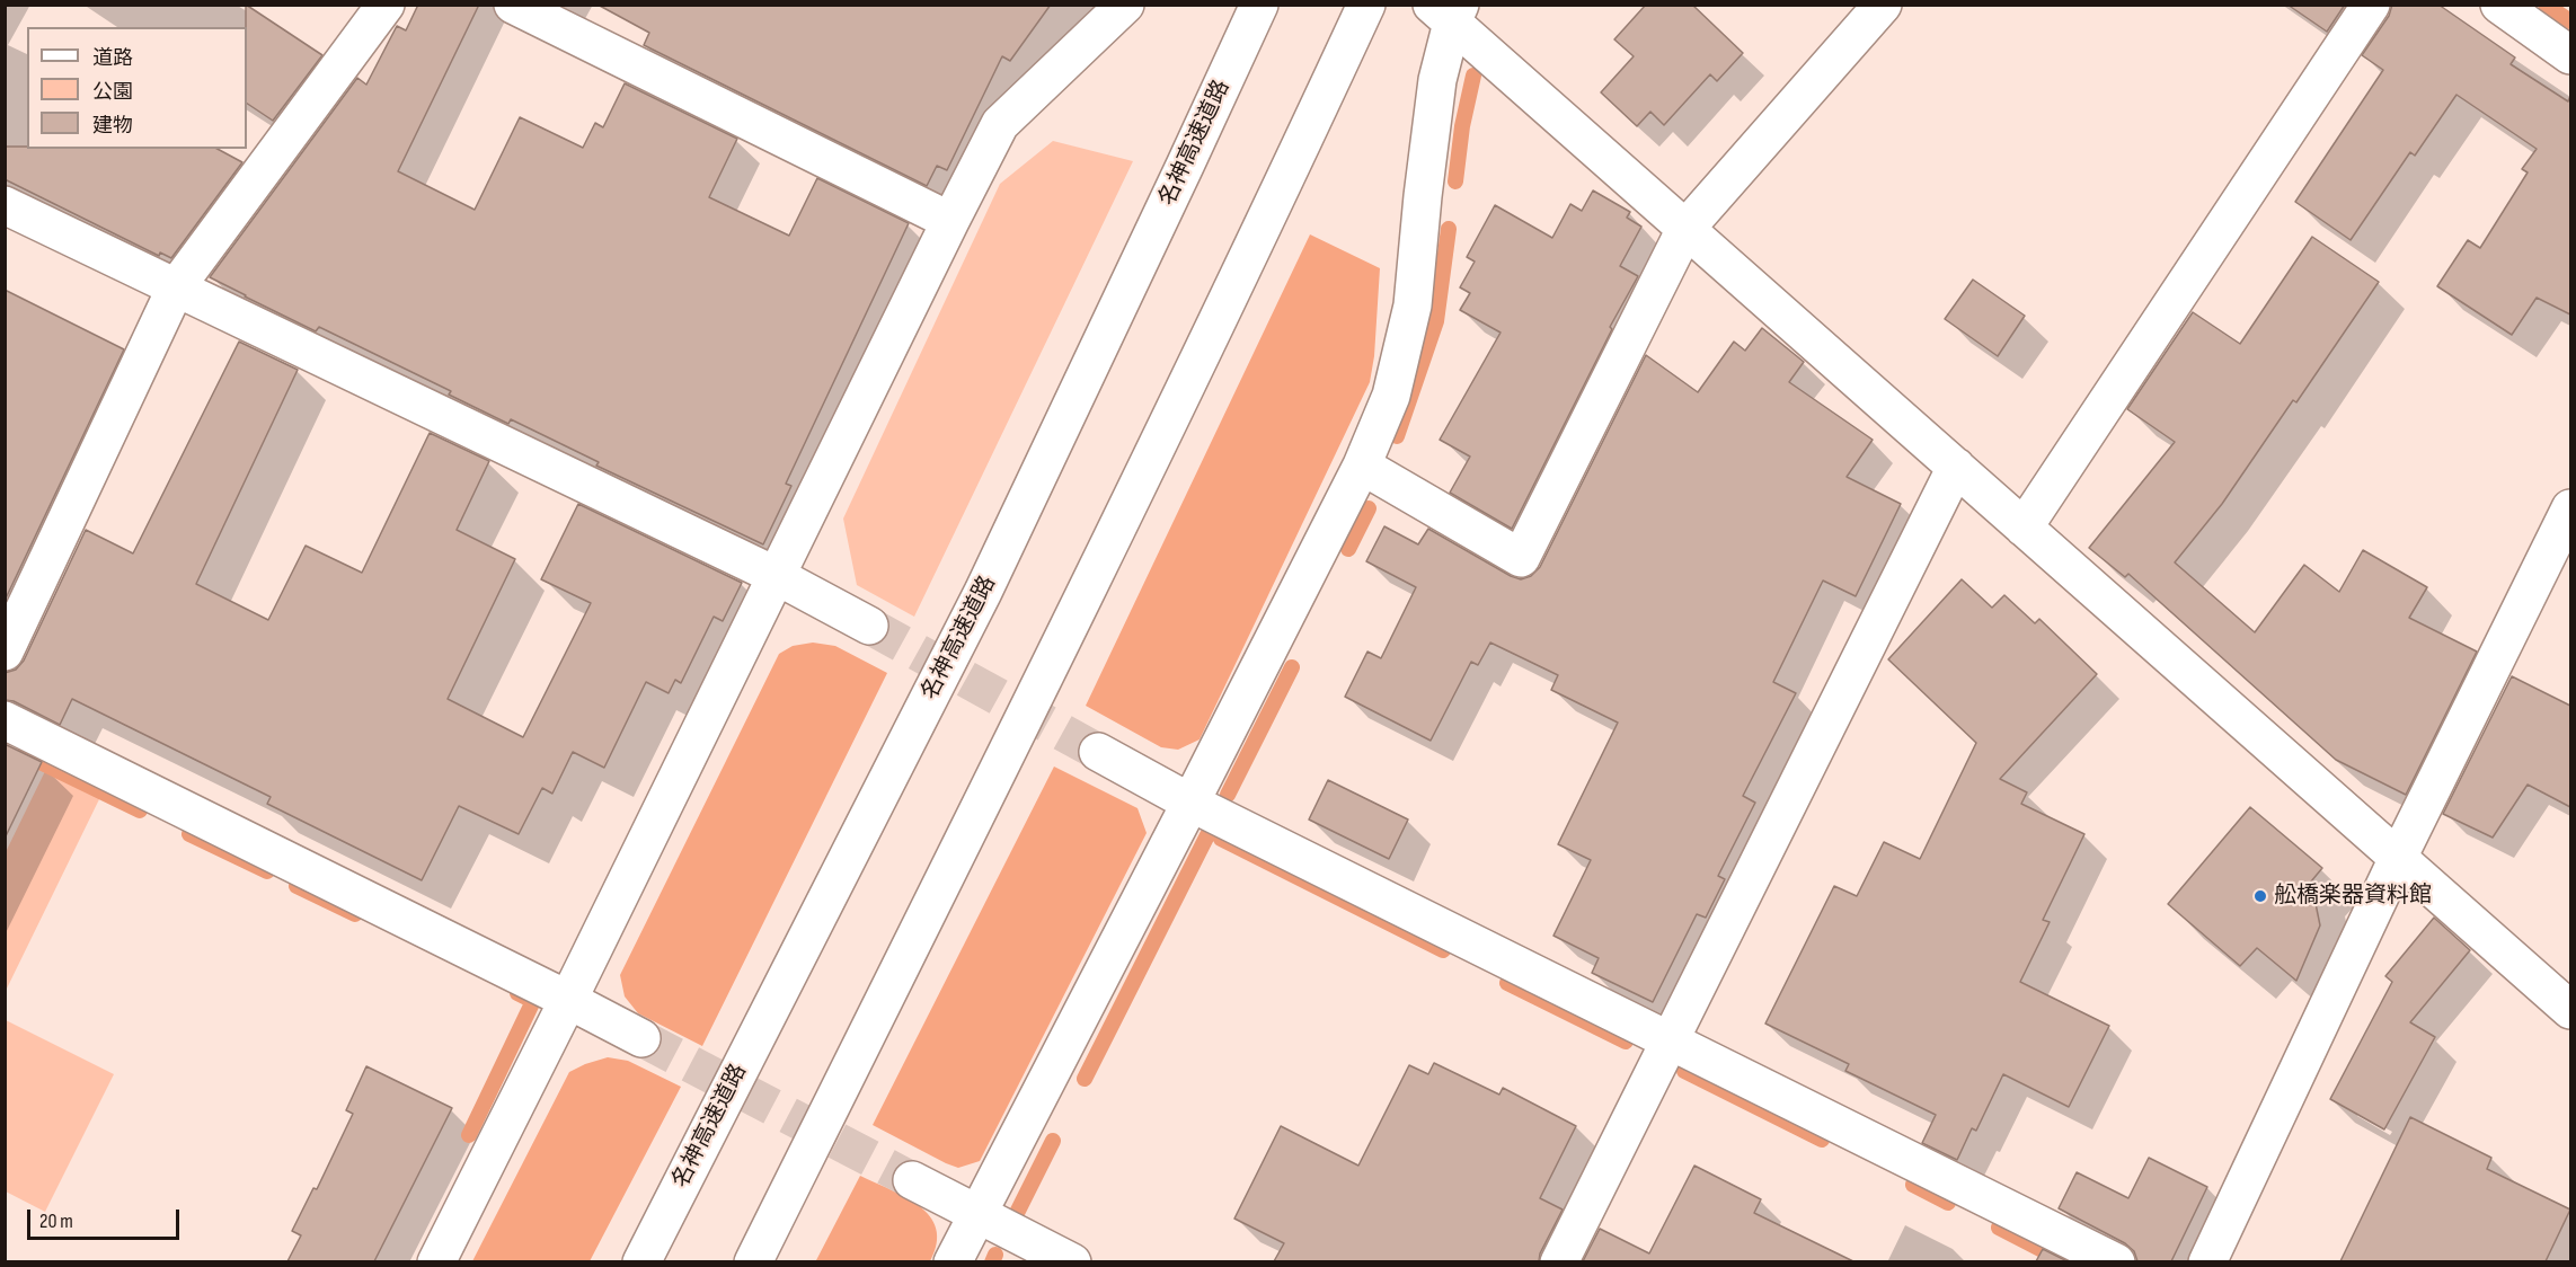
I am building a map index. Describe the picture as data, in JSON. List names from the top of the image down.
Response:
{
  "streets": {
    "main road": ["名神高速道路"]
  },
  "places": ["舩橋楽器資料館"],
  "legend": ["道路", "公園", "建物"],
  "scale_bar": "20 m"
}
